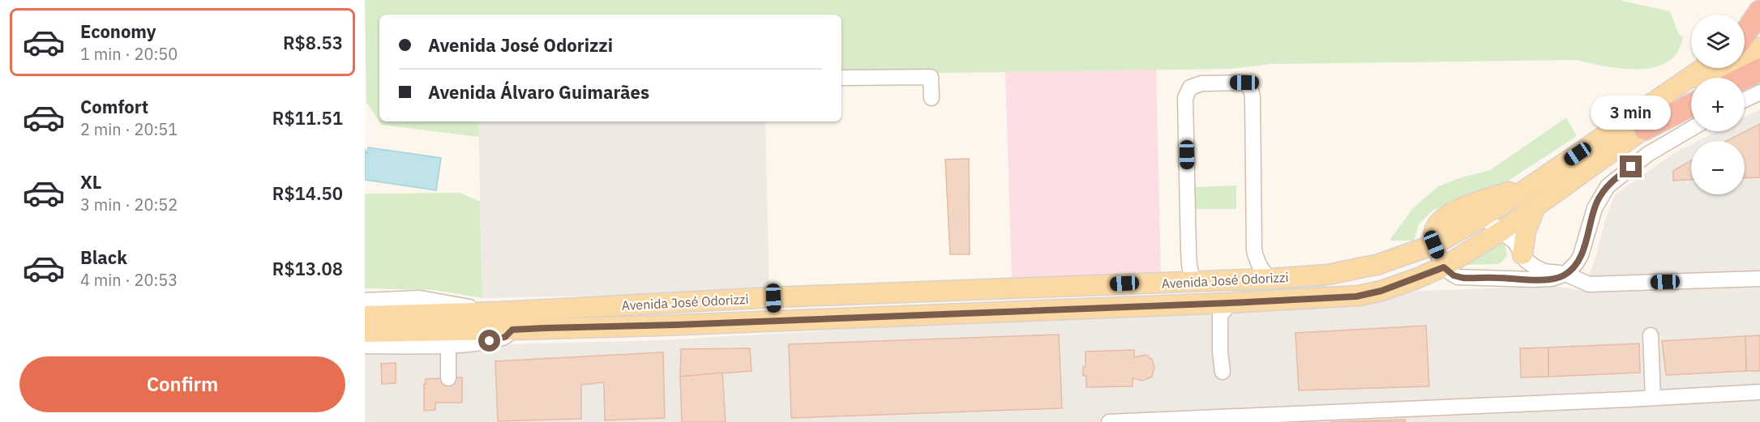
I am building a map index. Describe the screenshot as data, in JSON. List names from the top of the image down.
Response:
{
  "streets": {
    "main road": ["Avenida José Odorizzi"]
  },
  "page": {
    "list": [
      {
        "name": "Economy",
        "note": "1 min · 20:50",
        "value": "R$8.53"
      },
      {
        "name": "Comfort",
        "note": "2 min · 20:51",
        "value": "R$11.51"
      },
      {
        "name": "XL",
        "note": "3 min · 20:52",
        "value": "R$14.50"
      },
      {
        "name": "Black",
        "note": "4 min · 20:53",
        "value": "R$13.08"
      }
    ],
    "map_buttons": ["+", "−"],
    "banner": ["Avenida José Odorizzi", "Avenida Álvaro Guimarães"],
    "bubble": "3 min",
    "buttons": "Confirm"
  }
}
